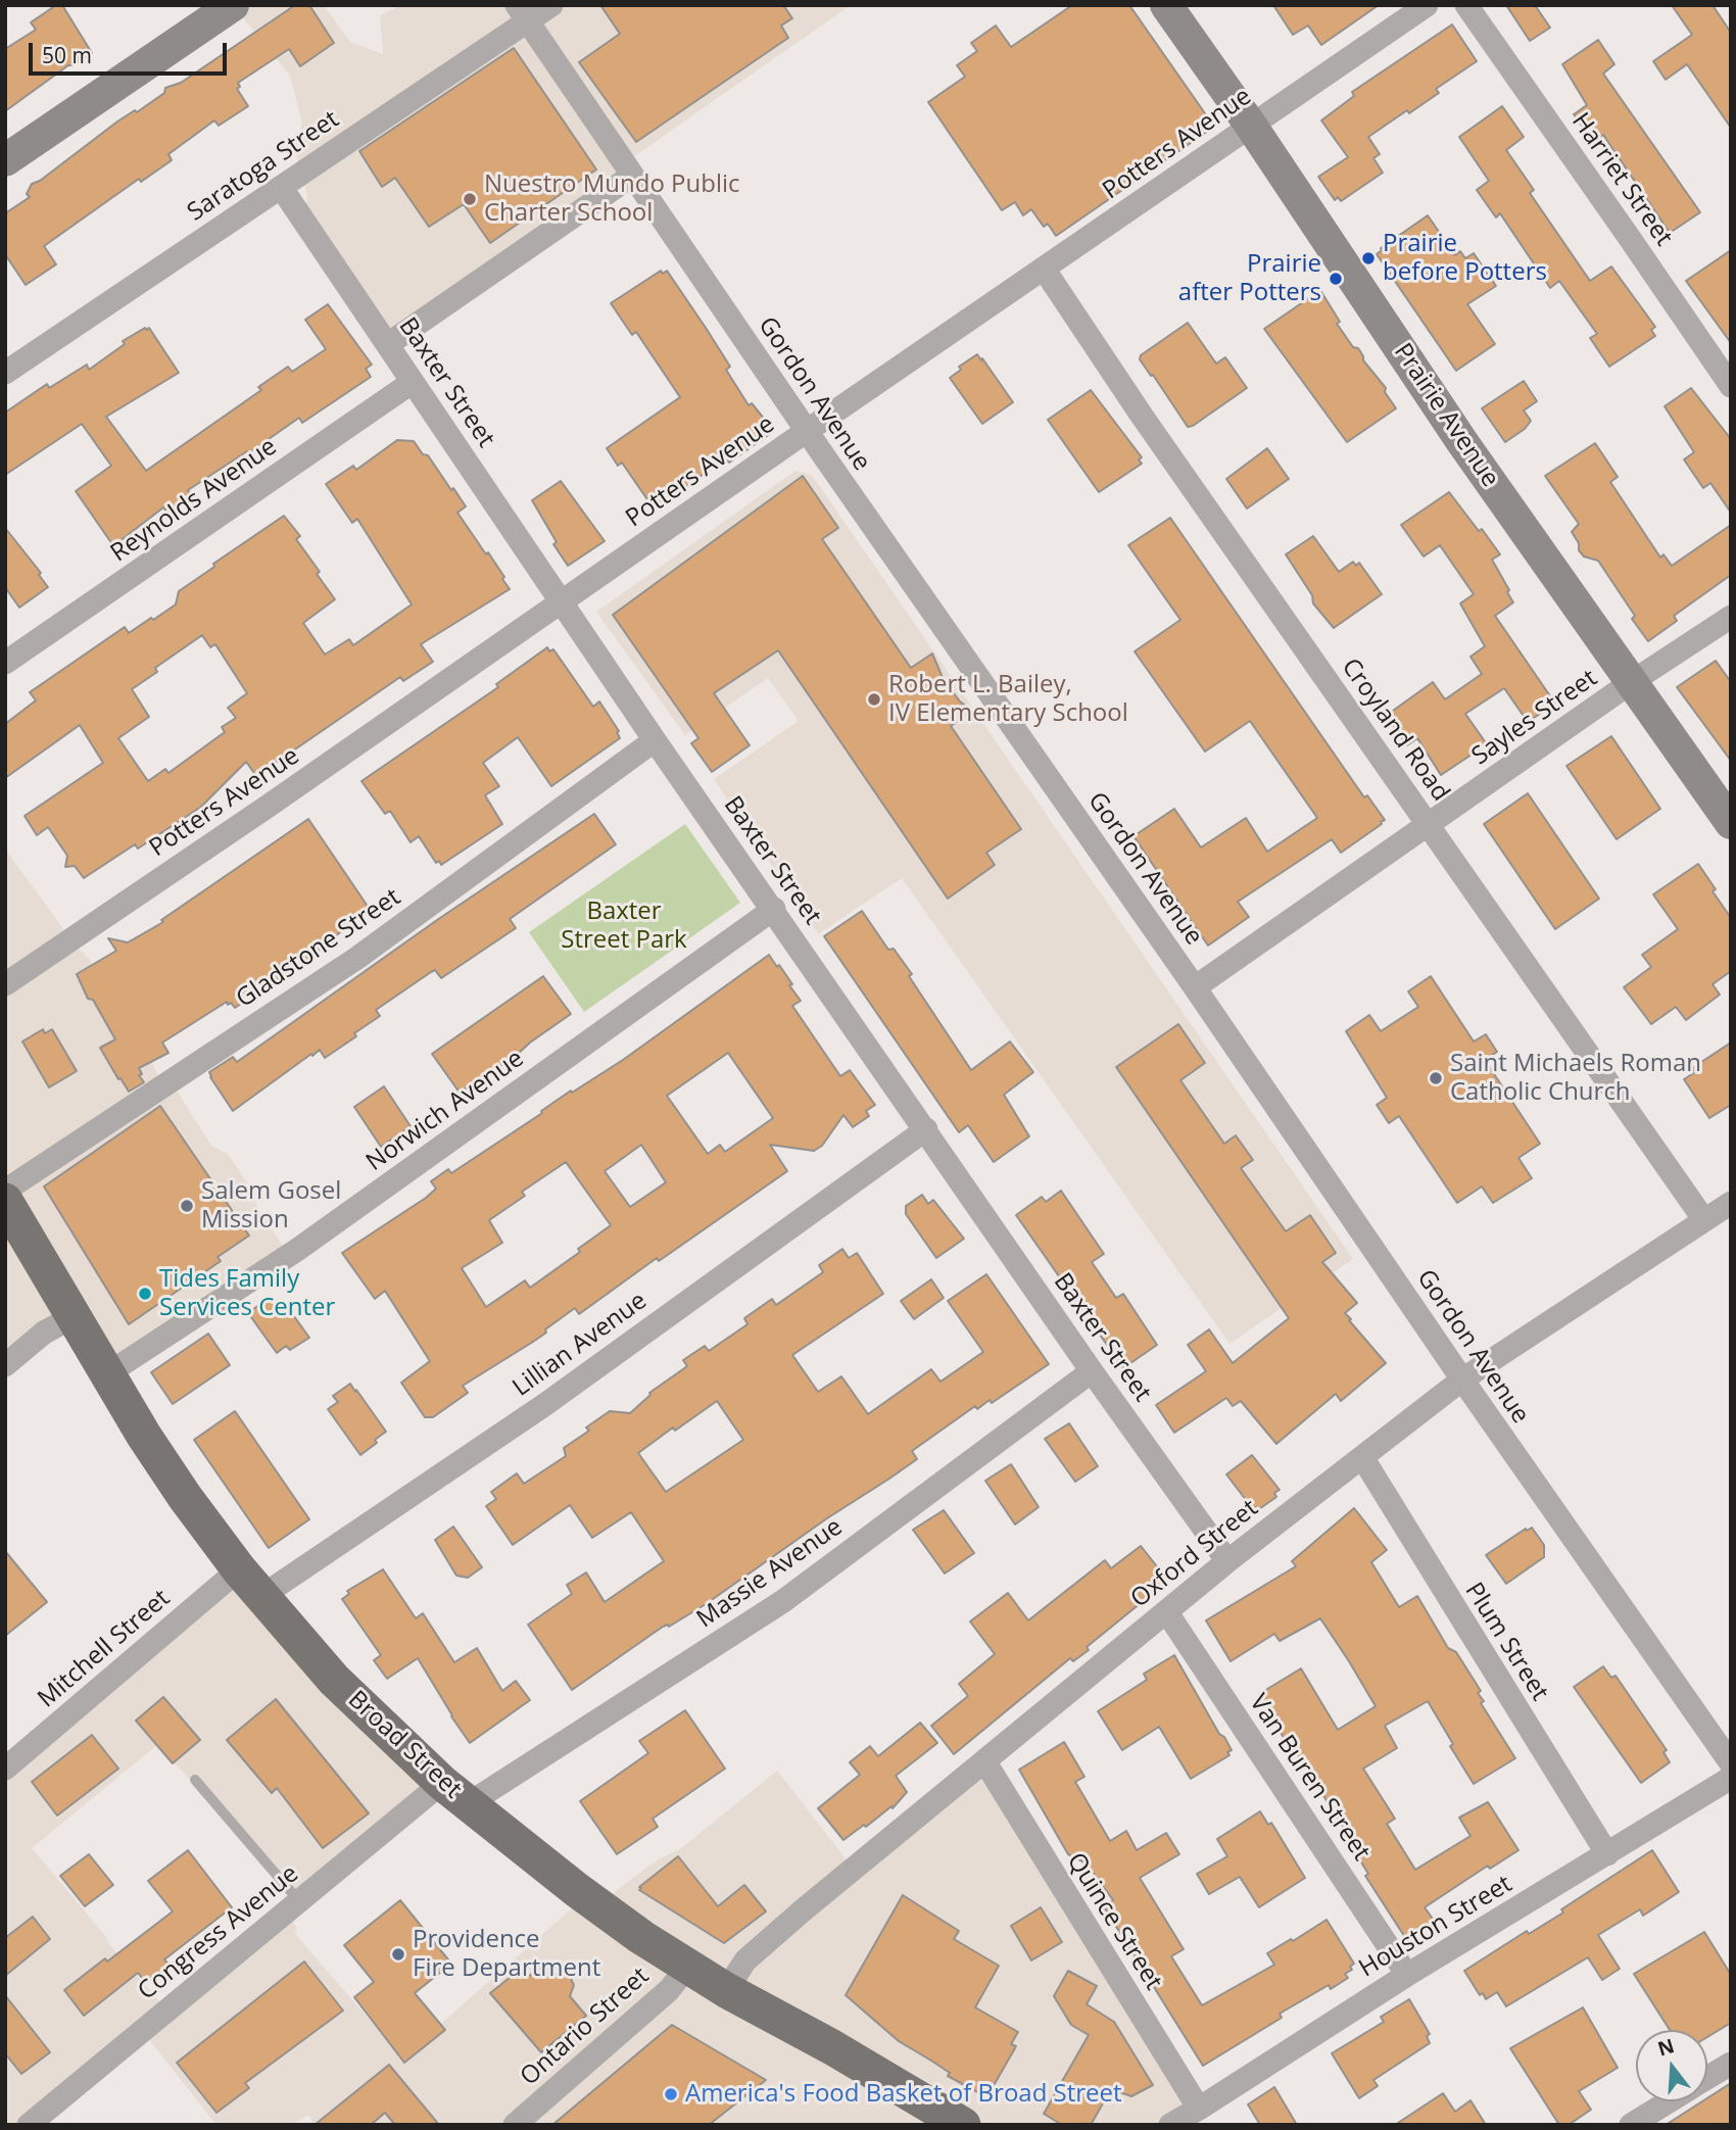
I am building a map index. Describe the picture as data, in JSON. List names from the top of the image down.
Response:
{
  "streets": {
    "main road": ["Broad Street"],
    "street": [
      "Potters Avenue",
      "Saratoga Street",
      "Harriet Street",
      "Baxter Street",
      "Gordon Avenue",
      "Prairie Avenue",
      "Reynolds Avenue",
      "Sayles Street",
      "Croyland Road",
      "Gladstone Street",
      "Norwich Avenue",
      "Lillian Avenue",
      "Oxford Street",
      "Massie Avenue",
      "Plum Street",
      "Mitchell Street",
      "Van Buren Street",
      "Quince Street",
      "Houston Street",
      "Congress Avenue",
      "Ontario Street"
    ]
  },
  "crossings": [
    ["Potters Avenue", "Baxter Street"],
    ["Potters Avenue", "Gordon Avenue"],
    ["Potters Avenue", "Prairie Avenue"],
    ["Potters Avenue", "Croyland Road"],
    ["Saratoga Street", "Baxter Street"],
    ["Saratoga Street", "Gordon Avenue"],
    ["Baxter Street", "Reynolds Avenue"],
    ["Baxter Street", "Gladstone Street"],
    ["Baxter Street", "Norwich Avenue"],
    ["Baxter Street", "Lillian Avenue"],
    ["Baxter Street", "Oxford Street"],
    ["Baxter Street", "Massie Avenue"],
    ["Gordon Avenue", "Sayles Street"],
    ["Gordon Avenue", "Oxford Street"],
    ["Prairie Avenue", "Sayles Street"],
    ["Sayles Street", "Croyland Road"],
    ["Croyland Road", "Oxford Street"],
    ["Norwich Avenue", "Broad Street"],
    ["Lillian Avenue", "Mitchell Street"],
    ["Lillian Avenue", "Broad Street"],
    ["Oxford Street", "Plum Street"],
    ["Oxford Street", "Broad Street"],
    ["Oxford Street", "Van Buren Street"],
    ["Oxford Street", "Quince Street"],
    ["Massie Avenue", "Broad Street"],
    ["Massie Avenue", "Congress Avenue"],
    ["Plum Street", "Houston Street"],
    ["Mitchell Street", "Broad Street"],
    ["Broad Street", "Congress Avenue"],
    ["Broad Street", "Ontario Street"],
    ["Van Buren Street", "Houston Street"],
    ["Quince Street", "Houston Street"]
  ],
  "parks": ["Baxter Street Park"],
  "places": [
    "Nuestro Mundo Public Charter School",
    "Prairie before Potters",
    "Prairie after Potters",
    "Robert L. Bailey, IV Elementary School",
    "Saint Michaels Roman Catholic Church",
    "Salem Gosel Mission",
    "Tides Family Services Center",
    "Providence Fire Department",
    "America's Food Basket of Broad Street"
  ],
  "scale_bar": "50 m",
  "north": "top"
}
